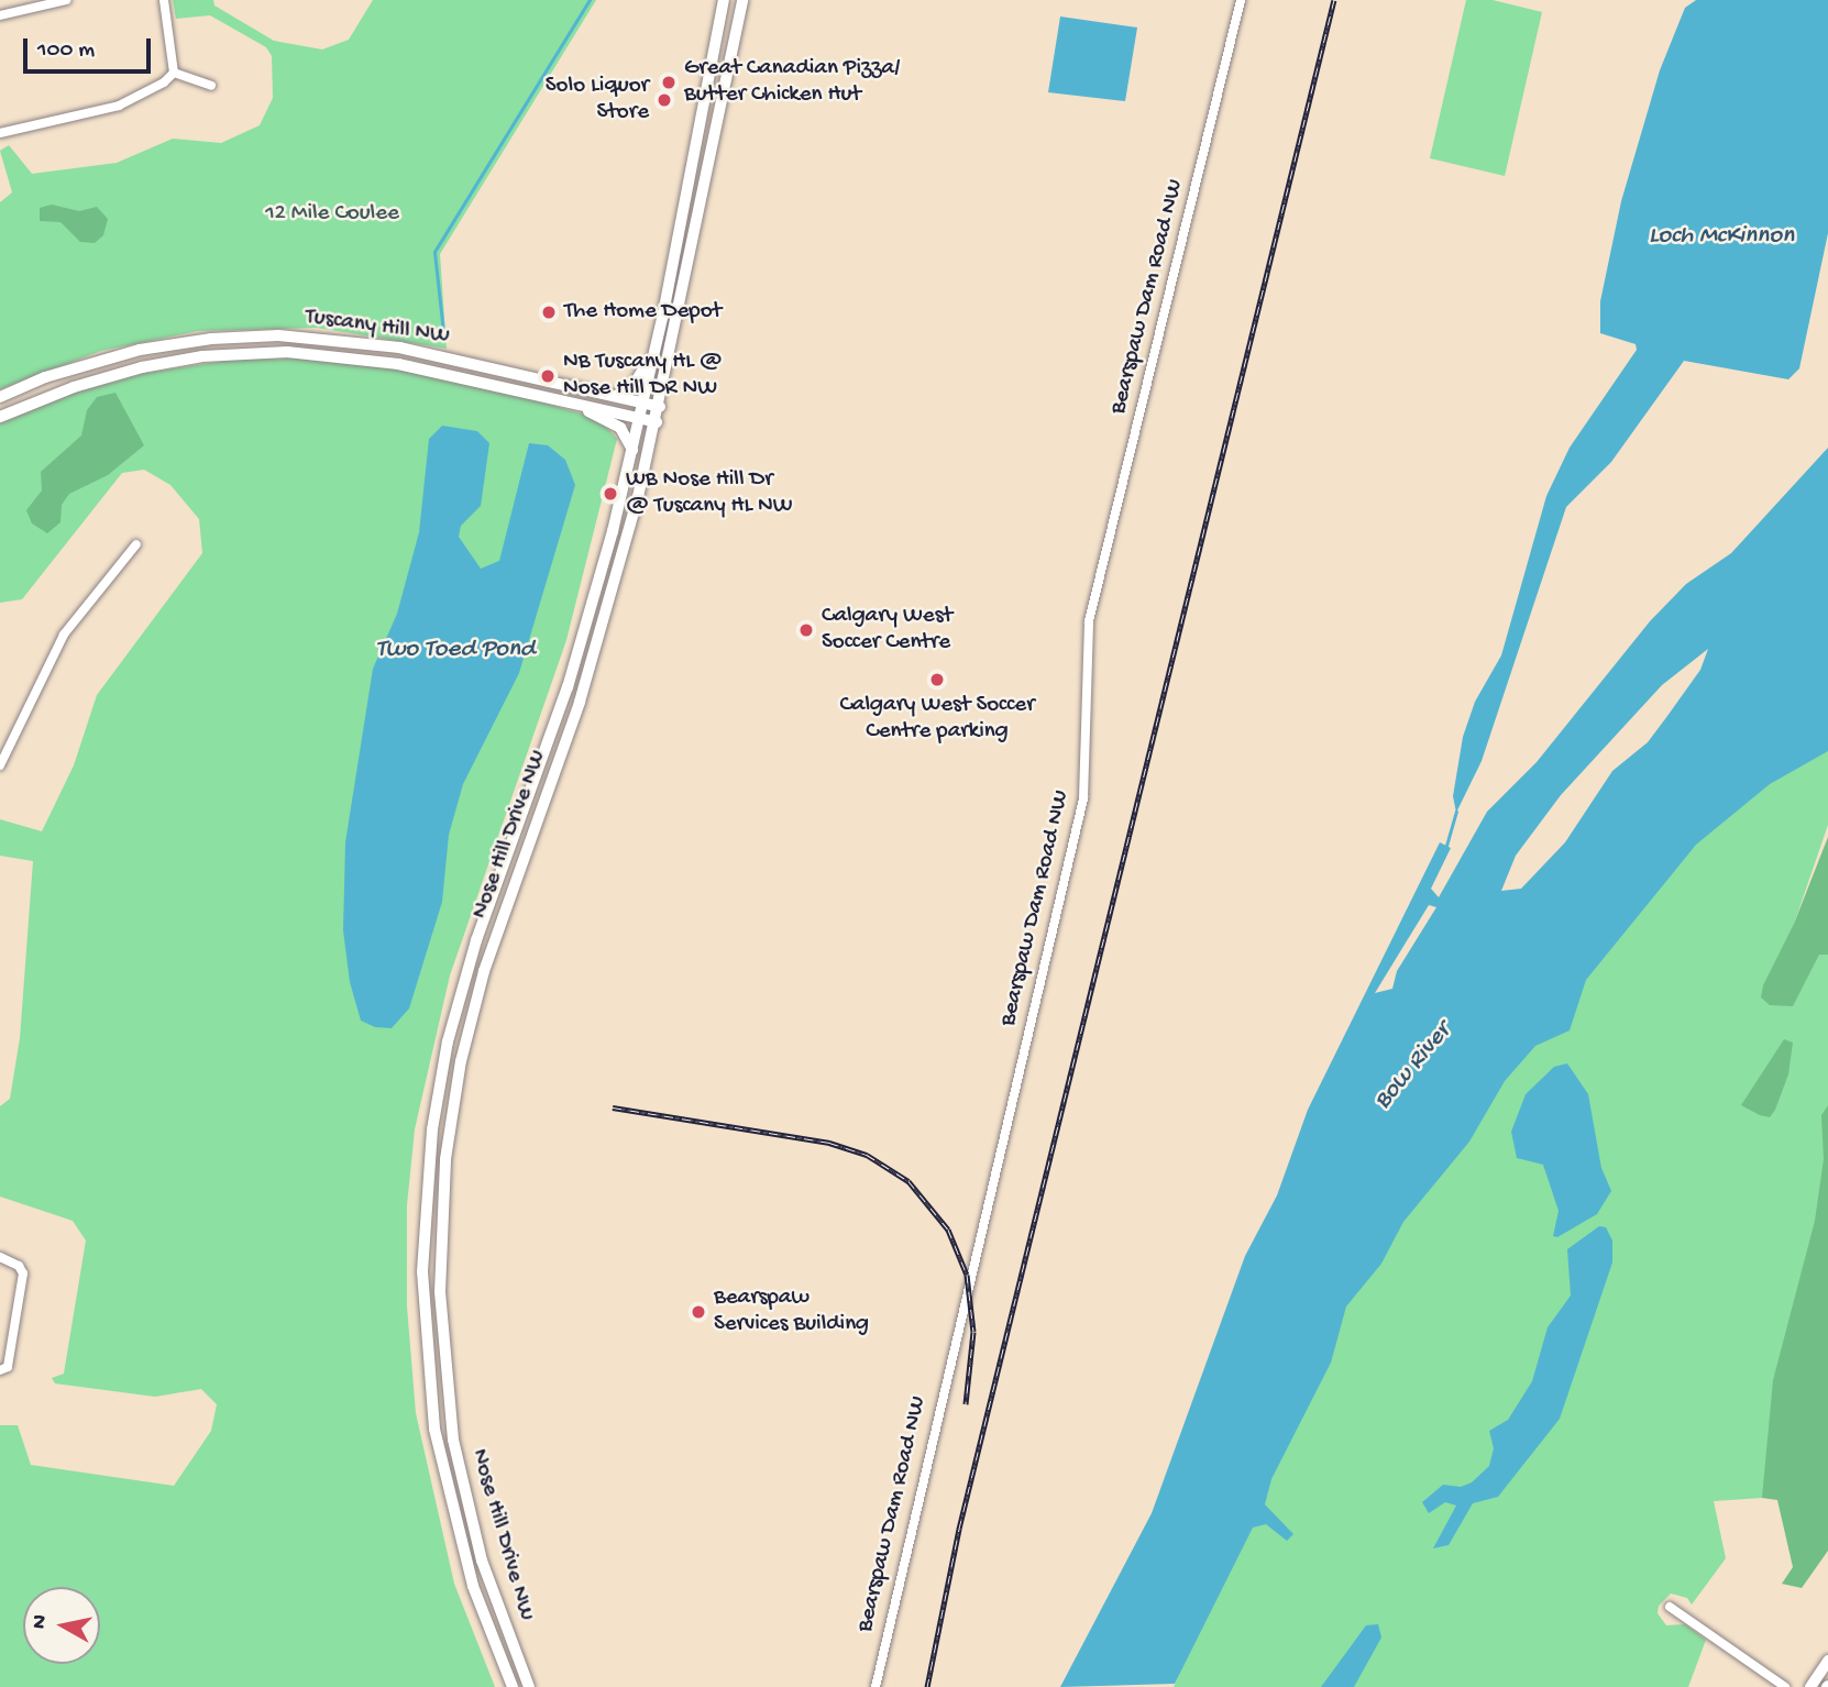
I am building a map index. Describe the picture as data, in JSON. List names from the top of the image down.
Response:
{
  "streets": {
    "street": ["Bearspaw Dam Road NW", "Tuscany Hill NW", "Nose Hill Drive NW"]
  },
  "crossings": [
    ["Tuscany Hill NW", "Nose Hill Drive NW"]
  ],
  "water": ["Loch McKinnon", "Two Toed Pond", "Bow River"],
  "parks": ["12 Mile Coulee"],
  "places": [
    "Great Canadian Pizza/ Butter Chicken Hut",
    "Solo Liquor Store",
    "The Home Depot",
    "NB Tuscany HL @ Nose Hill DR NW",
    "WB Nose Hill Dr @ Tuscany HL NW",
    "Calgary West Soccer Centre",
    "Calgary West Soccer Centre parking",
    "Bearspaw Services Building"
  ],
  "scale_bar": "100 m",
  "north": "left"
}
